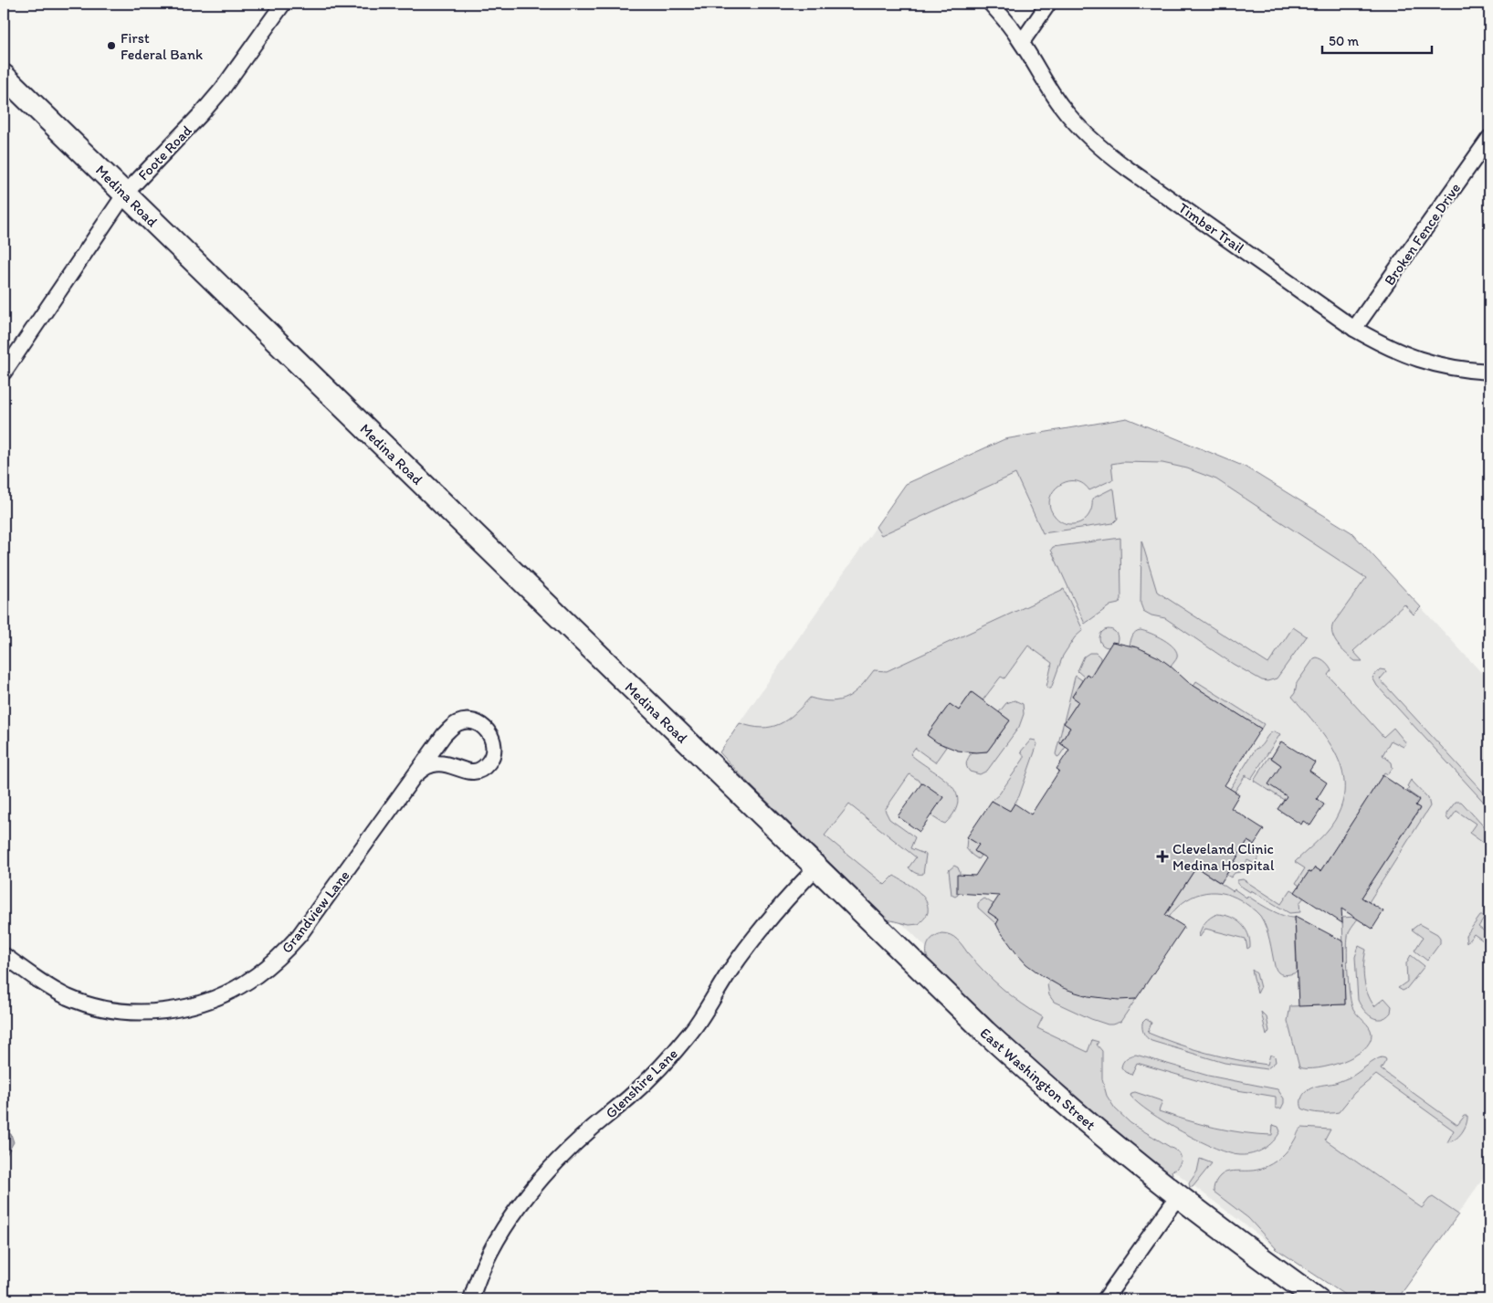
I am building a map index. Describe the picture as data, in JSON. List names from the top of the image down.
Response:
{
  "streets": {
    "highway": ["Medina Road", "East Washington Street"],
    "street": [
      "Foote Road",
      "Timber Trail",
      "Broken Fence Drive",
      "Grandview Lane",
      "Glenshire Lane"
    ]
  },
  "crossings": [
    ["Foote Road", "Medina Road"],
    ["Medina Road", "East Washington Street"],
    ["Timber Trail", "Broken Fence Drive"],
    ["East Washington Street", "Glenshire Lane"]
  ],
  "places": {
    "other": ["First Federal Bank"],
    "health": ["Cleveland Clinic Medina Hospital"]
  },
  "scale_bar": "50 m"
}
